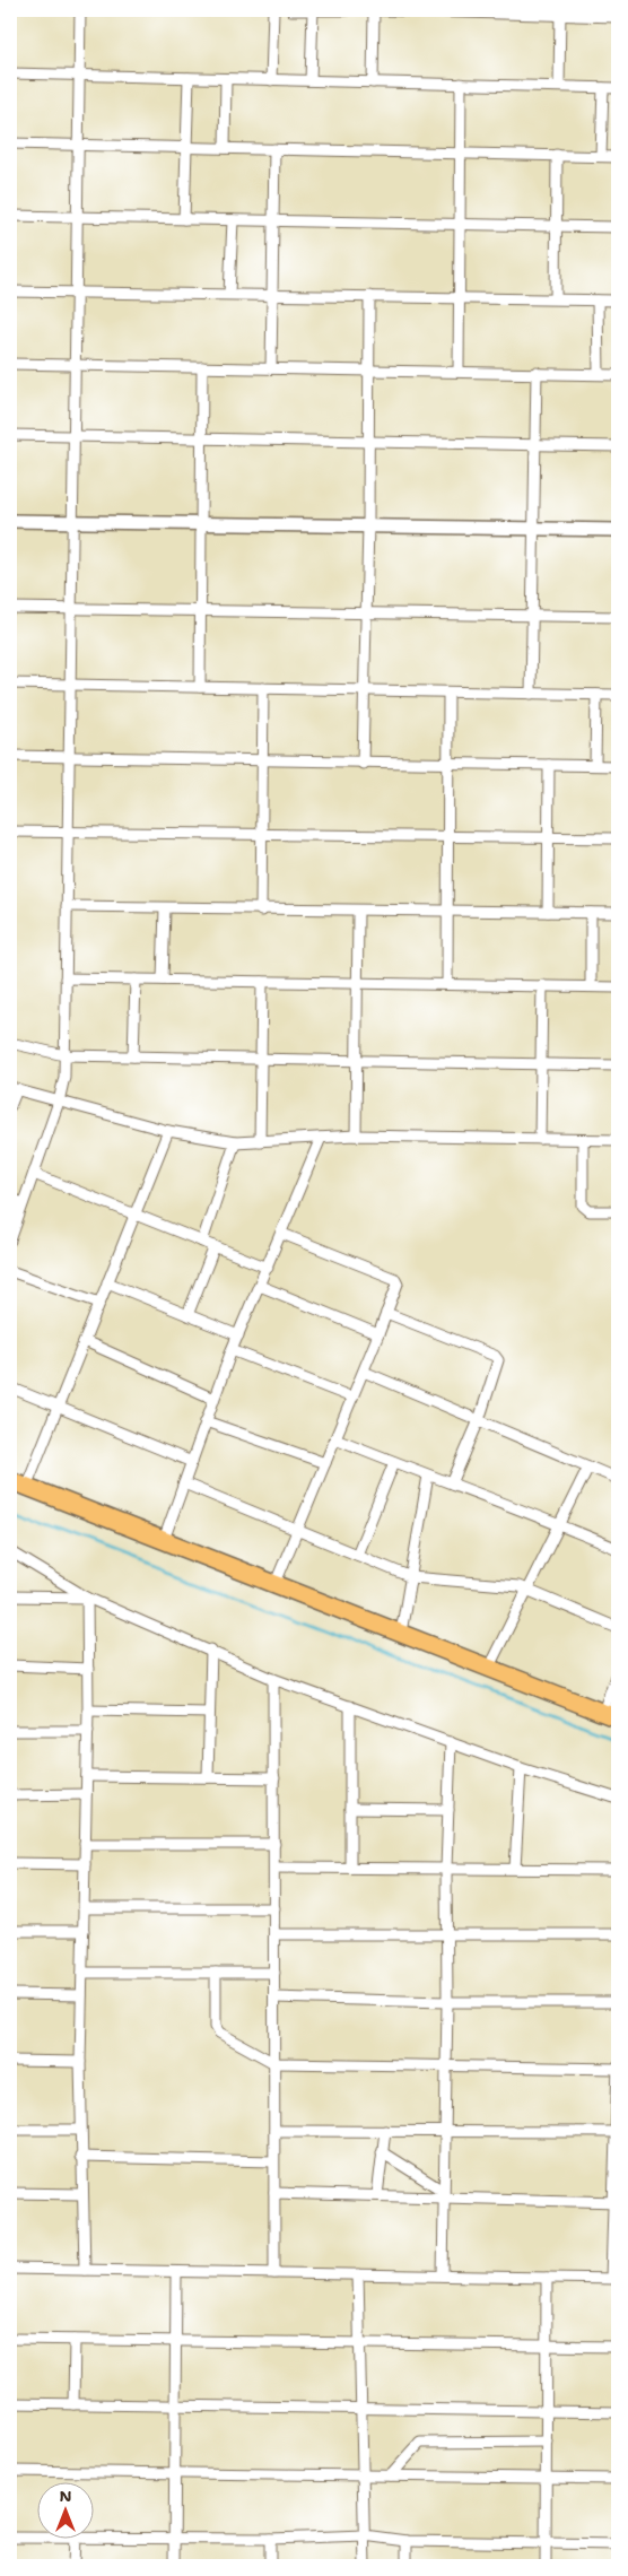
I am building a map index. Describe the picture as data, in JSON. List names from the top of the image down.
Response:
{
  "north": "top"
}
